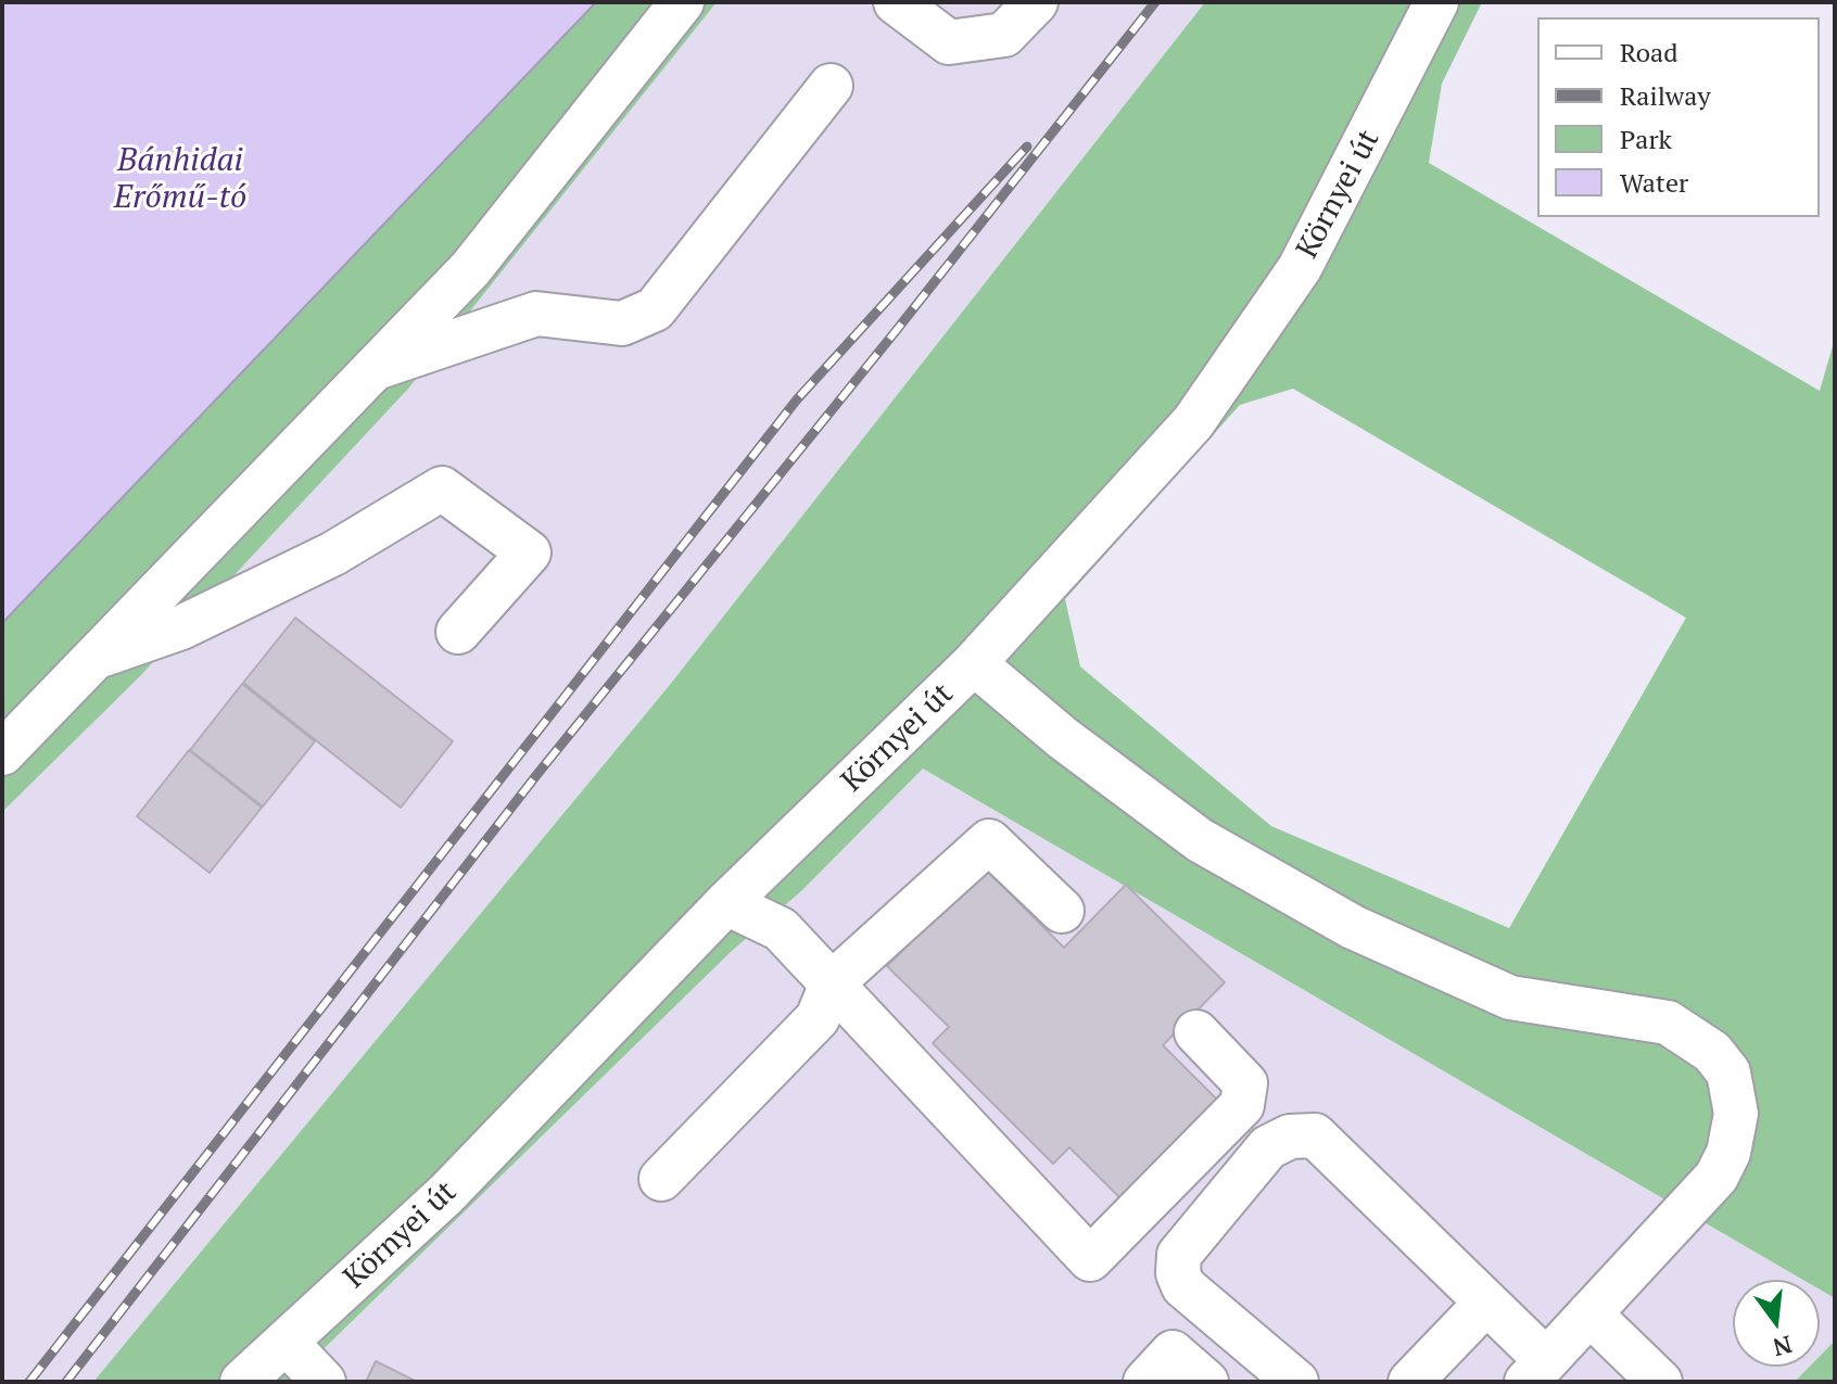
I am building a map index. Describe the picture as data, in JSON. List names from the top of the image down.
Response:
{
  "streets": {
    "street": ["Környei út"]
  },
  "water": ["Bánhidai Erőmű-tó"],
  "legend": [
    "Road",
    "Railway",
    "Park",
    "Water"
  ],
  "north": "bottom"
}
